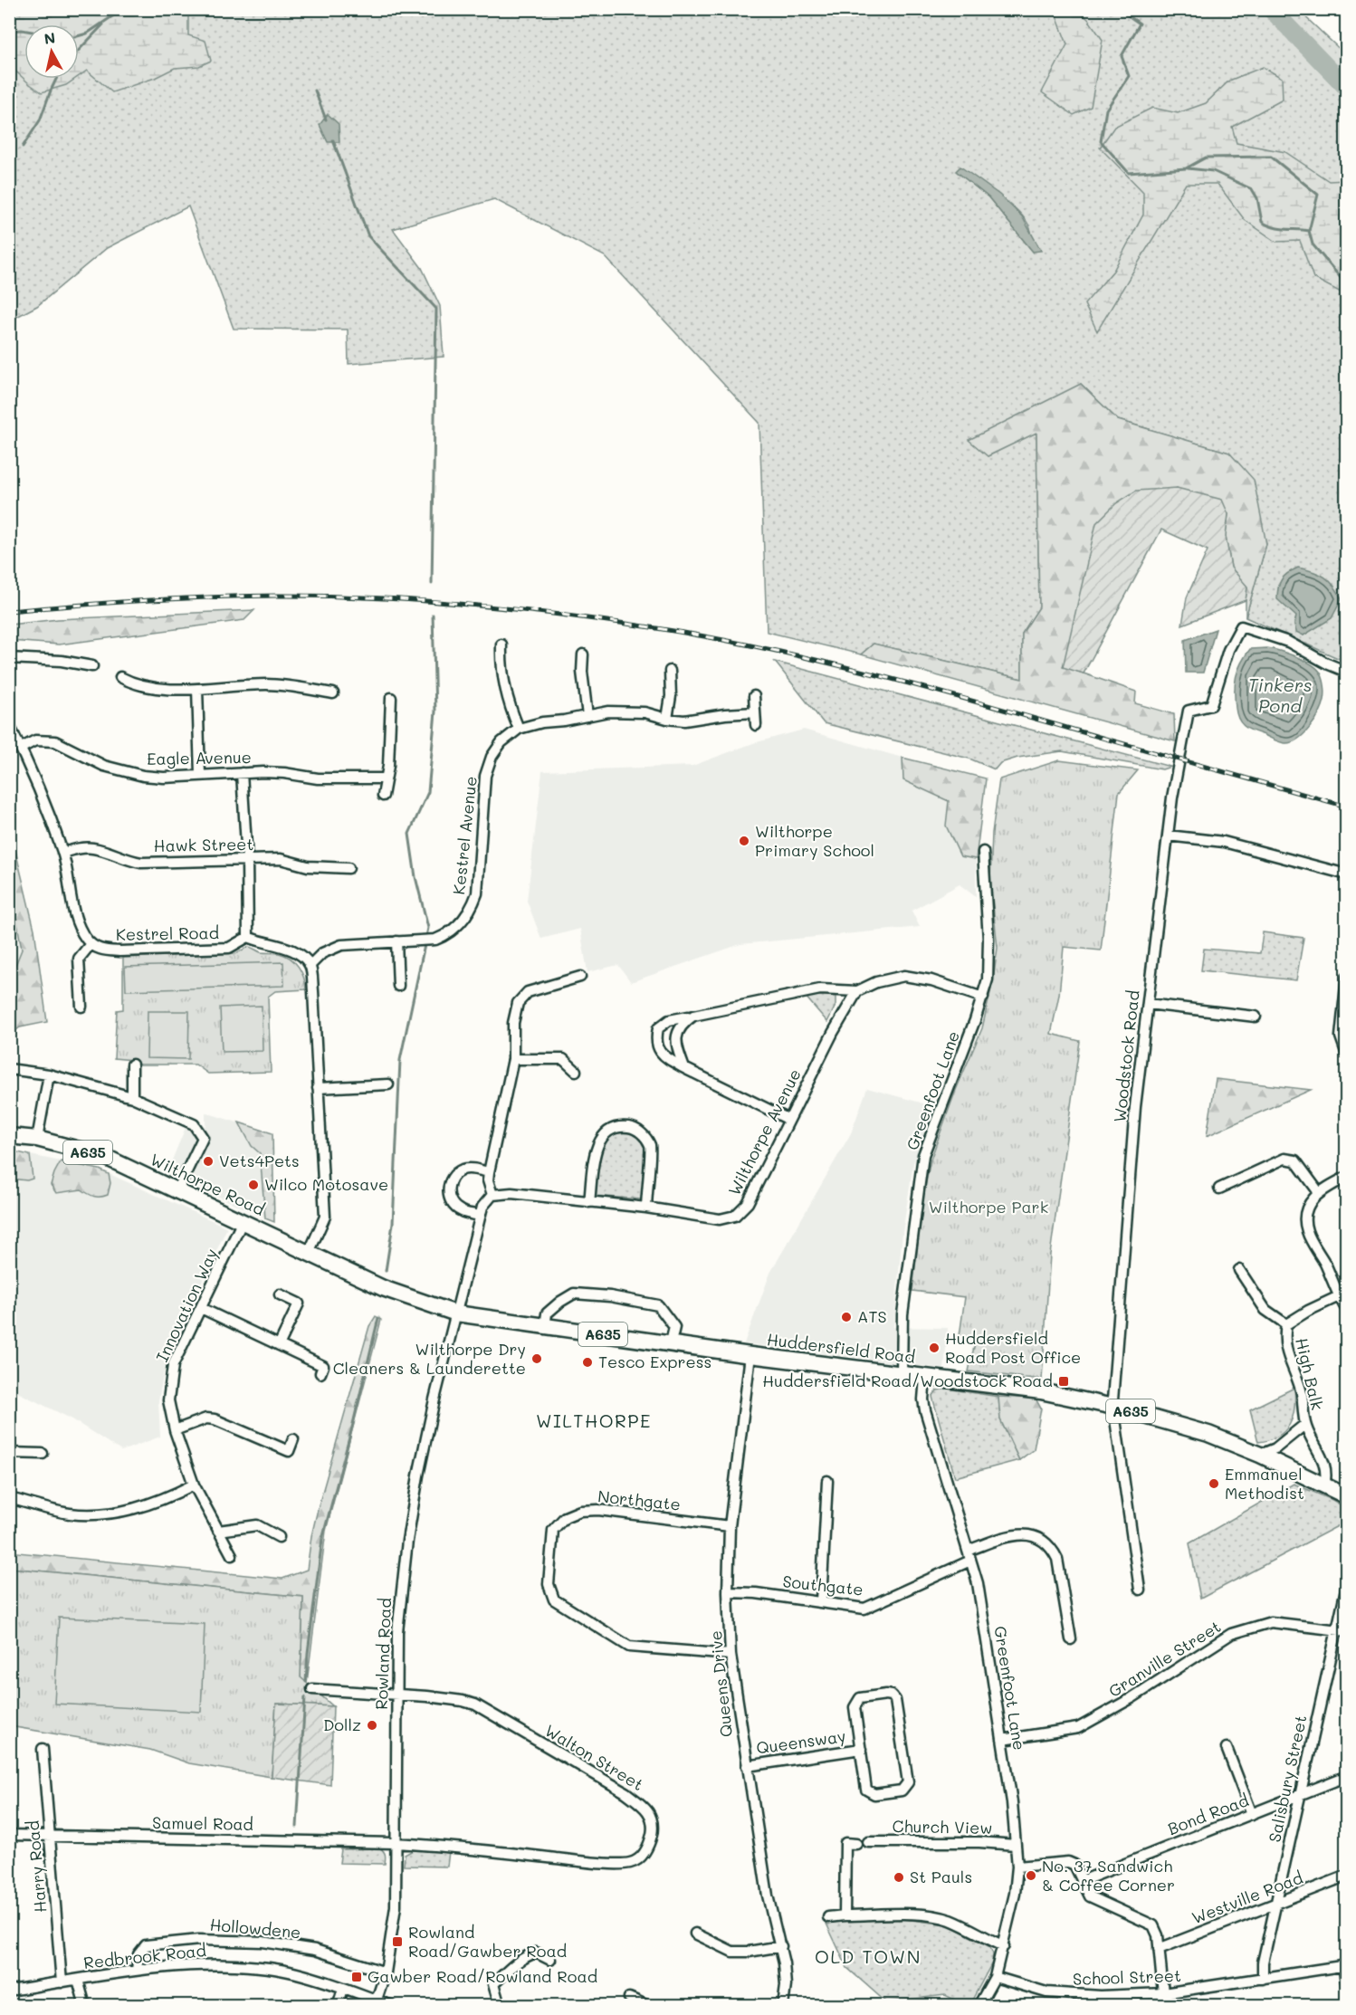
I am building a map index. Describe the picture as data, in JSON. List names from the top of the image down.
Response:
{
  "streets": {
    "highway": ["A635", "Wilthorpe Road", "Huddersfield Road"],
    "street": [
      "Eagle Avenue",
      "Kestrel Avenue",
      "Hawk Street",
      "Kestrel Road",
      "Woodstock Road",
      "Greenfoot Lane",
      "Wilthorpe Avenue",
      "Innovation Way",
      "High Balk",
      "Northgate",
      "Southgate",
      "Rowland Road",
      "Granville Street",
      "Queens Drive",
      "Queensway",
      "Walton Street",
      "Salisbury Street",
      "Bond Road",
      "Samuel Road",
      "Church View",
      "Harry Road",
      "Westville Road",
      "Hollowdene",
      "Redbrook Road",
      "School Street"
    ]
  },
  "crossings": [
    ["Woodstock Road", "Huddersfield Road"],
    ["Greenfoot Lane", "Huddersfield Road"],
    ["Greenfoot Lane", "Southgate"],
    ["Greenfoot Lane", "Granville Street"],
    ["Greenfoot Lane", "Church View"],
    ["Greenfoot Lane", "School Street"],
    ["Wilthorpe Road", "Innovation Way"],
    ["Wilthorpe Road", "Huddersfield Road"],
    ["Huddersfield Road", "High Balk"],
    ["Huddersfield Road", "Rowland Road"],
    ["Huddersfield Road", "Queens Drive"],
    ["Northgate", "Queens Drive"],
    ["Southgate", "Queens Drive"],
    ["Rowland Road", "Walton Street"],
    ["Rowland Road", "Samuel Road"],
    ["Rowland Road", "Hollowdene"],
    ["Rowland Road", "Redbrook Road"],
    ["Granville Street", "Salisbury Street"],
    ["Queens Drive", "Queensway"],
    ["Walton Street", "Samuel Road"],
    ["Salisbury Street", "Bond Road"],
    ["Salisbury Street", "Westville Road"],
    ["Salisbury Street", "School Street"],
    ["Samuel Road", "Harry Road"],
    ["Harry Road", "Redbrook Road"],
    ["Hollowdene", "Redbrook Road"]
  ],
  "districts": ["WILTHORPE", "OLD TOWN"],
  "water": ["Tinkers Pond"],
  "parks": ["Wilthorpe Park"],
  "places": {
    "other": [
      "Wilthorpe Primary School",
      "Vets4Pets",
      "Wilco Motosave",
      "ATS",
      "Huddersfield Road Post Office",
      "Wilthorpe Dry Cleaners & Launderette",
      "Tesco Express",
      "Emmanuel Methodist",
      "Dollz",
      "No. 37 Sandwich & Coffee Corner",
      "St Pauls"
    ],
    "transit": ["Huddersfield Road/Woodstock Road", "Rowland Road/Gawber Road", "Gawber Road/Rowland Road"]
  },
  "north": "top"
}
